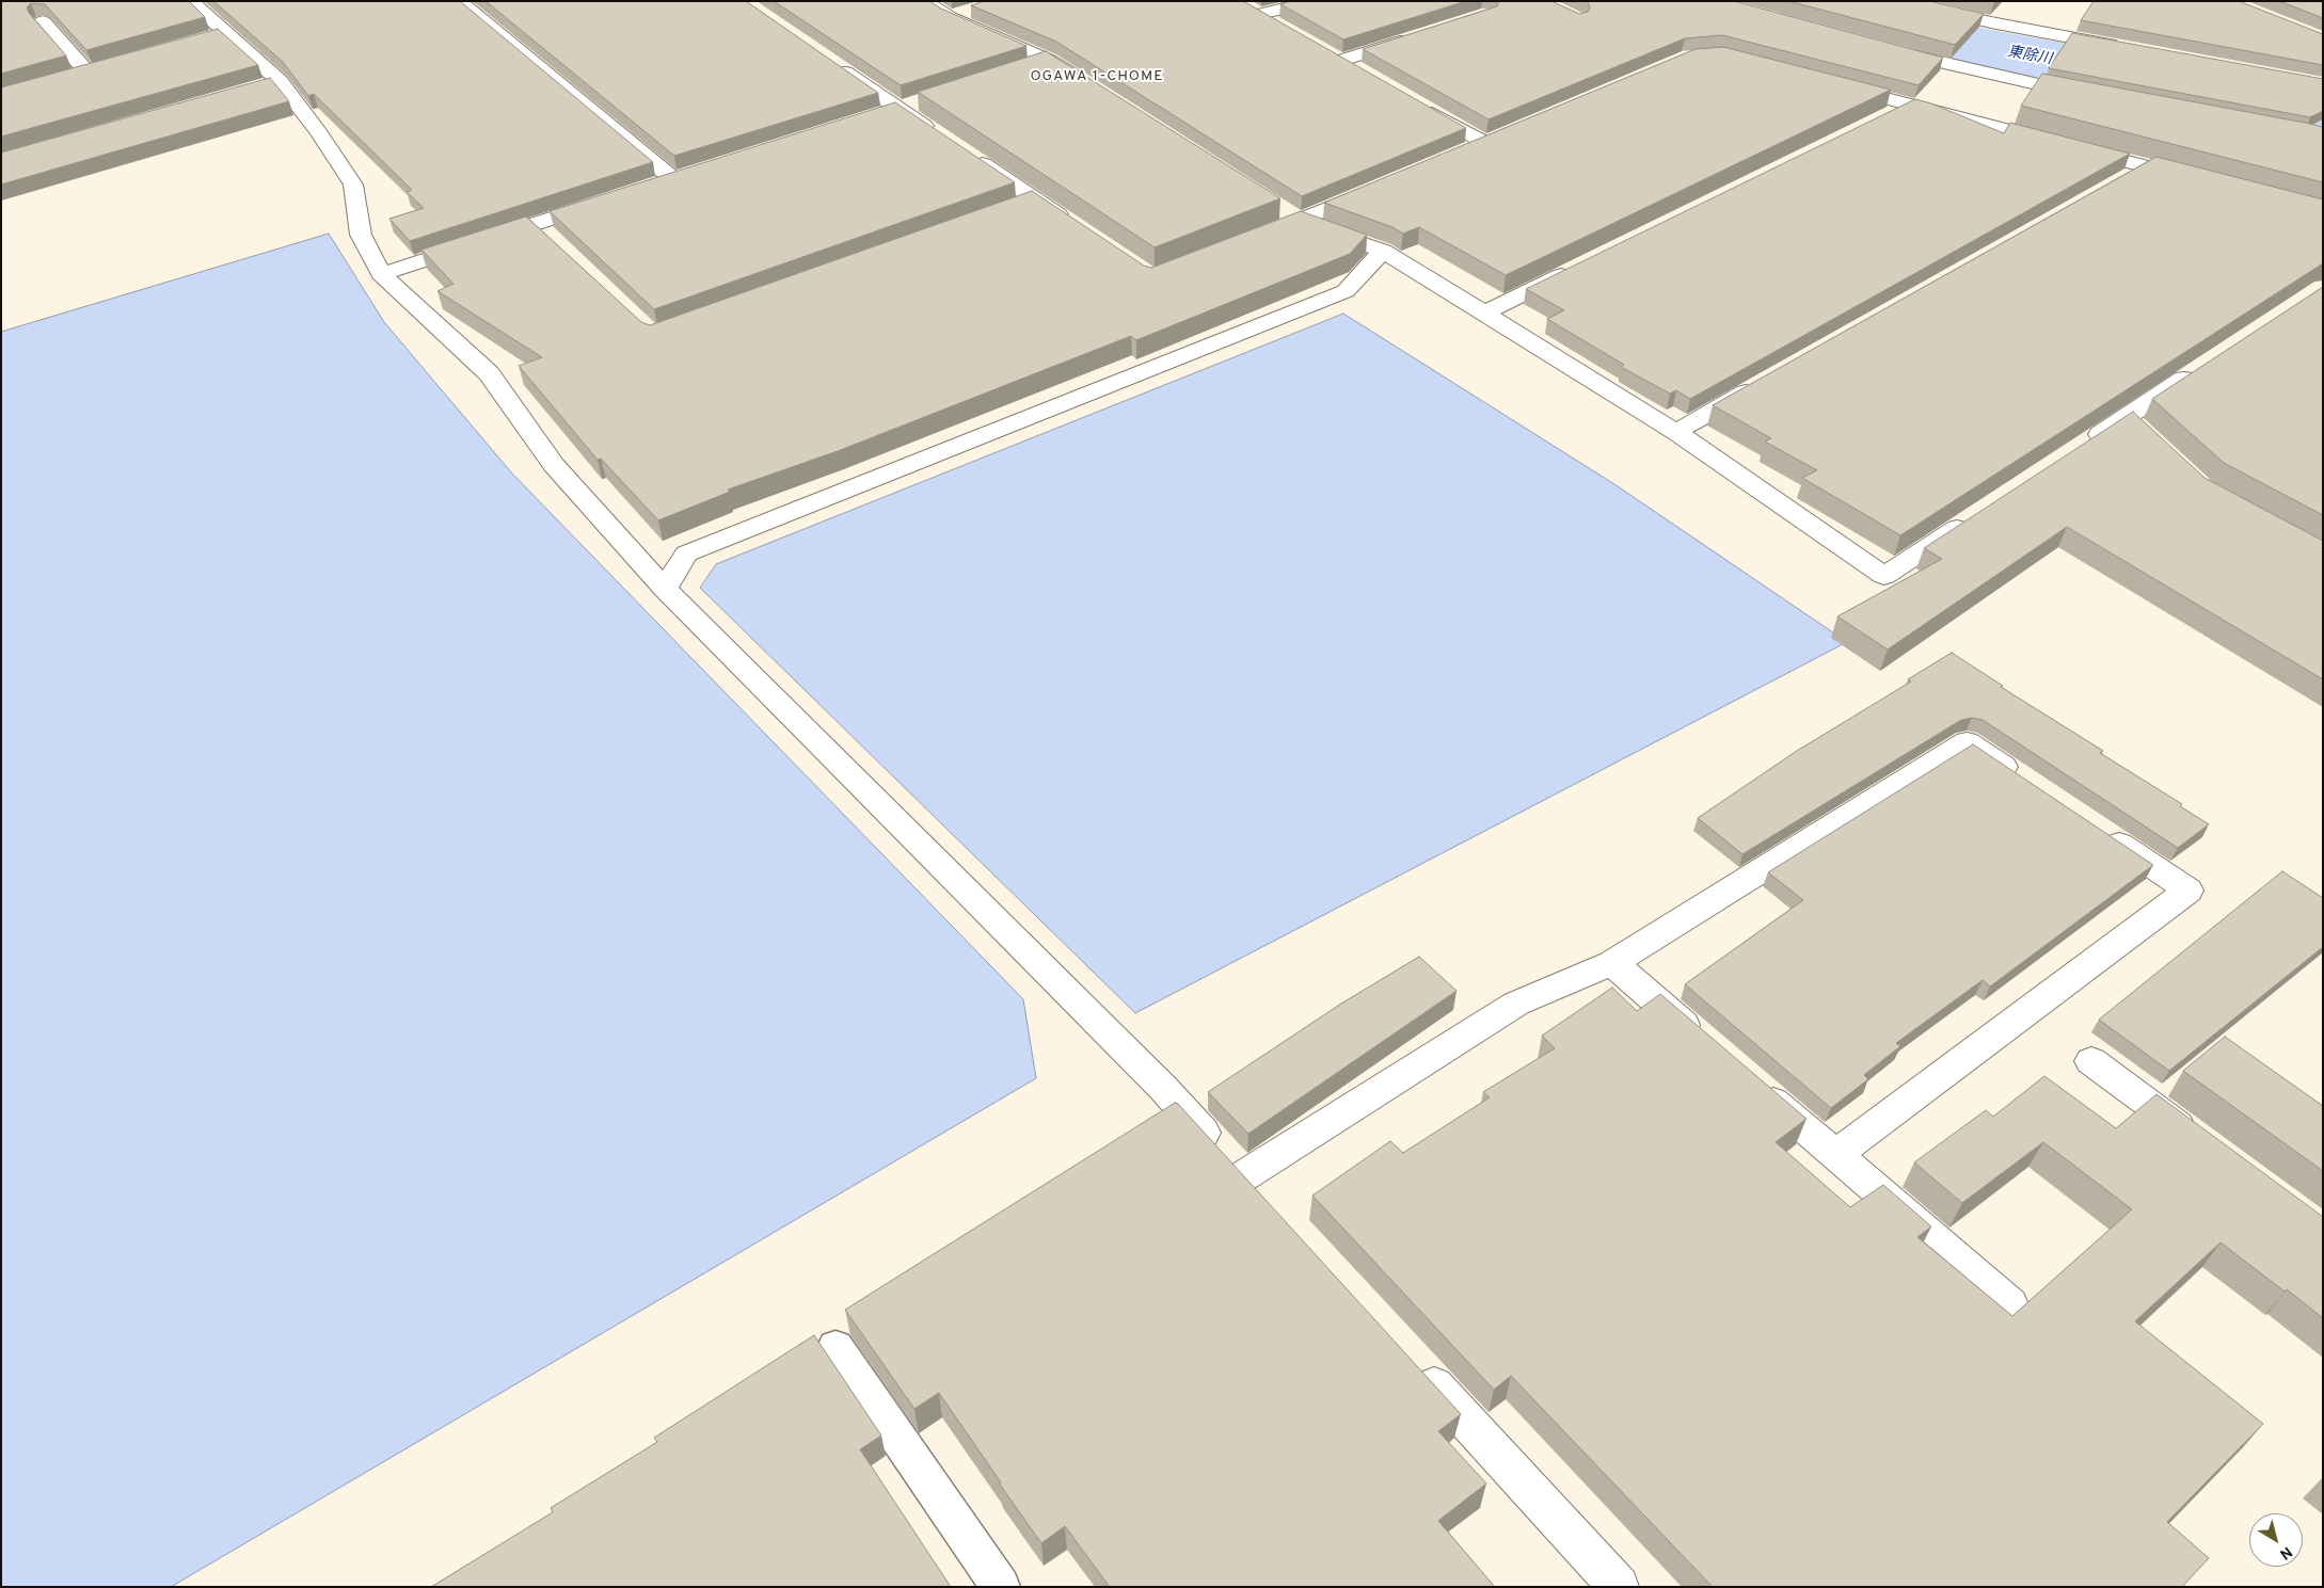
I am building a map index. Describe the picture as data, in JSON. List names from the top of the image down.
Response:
{
  "districts": ["OGAWA 1-CHOME"],
  "water": ["東除川"],
  "north": "bottom right"
}
